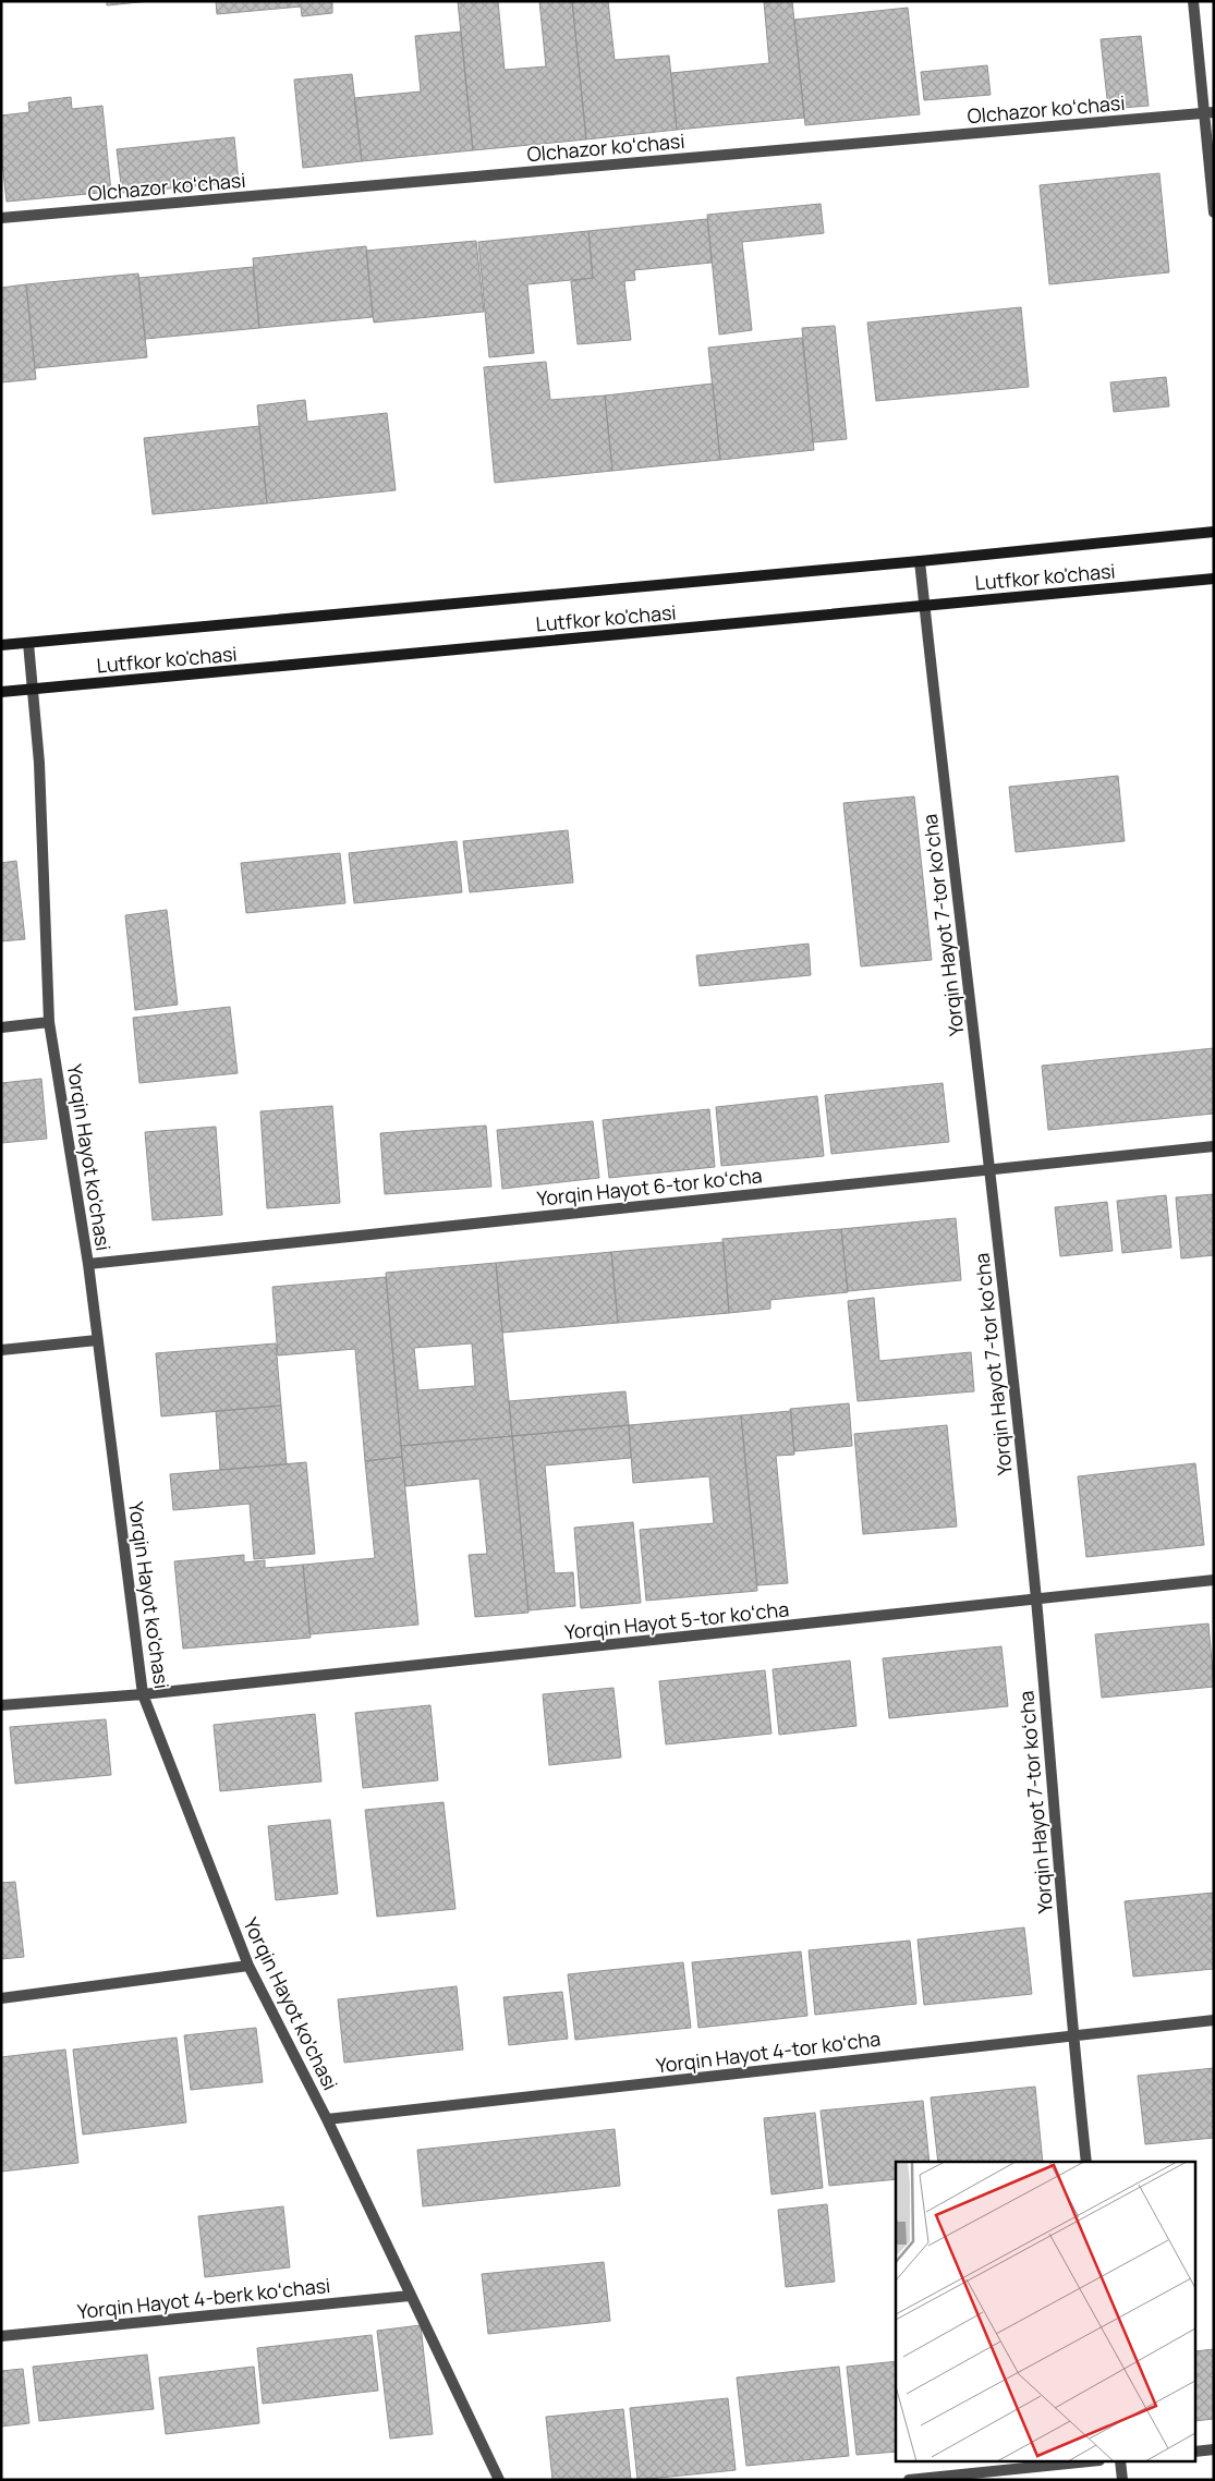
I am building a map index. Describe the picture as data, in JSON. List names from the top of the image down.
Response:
{
  "streets": {
    "main road": ["Lutfkor ko'chasi"],
    "street": [
      "Olchazor koʻchasi",
      "Yorqin Hayot 7-tor koʻcha",
      "Yorqin Hayot ko'chasi",
      "Yorqin Hayot 6-tor koʻcha",
      "Yorqin Hayot 5-tor koʻcha",
      "Yorqin Hayot 4-tor koʻcha",
      "Yorqin Hayot 4-berk koʻchasi"
    ]
  },
  "crossings": [
    ["Lutfkor ko'chasi", "Yorqin Hayot 7-tor koʻcha"],
    ["Lutfkor ko'chasi", "Yorqin Hayot ko'chasi"],
    ["Yorqin Hayot 7-tor koʻcha", "Yorqin Hayot 6-tor koʻcha"],
    ["Yorqin Hayot 7-tor koʻcha", "Yorqin Hayot 5-tor koʻcha"],
    ["Yorqin Hayot 7-tor koʻcha", "Yorqin Hayot 4-tor koʻcha"],
    ["Yorqin Hayot ko'chasi", "Yorqin Hayot 6-tor koʻcha"],
    ["Yorqin Hayot ko'chasi", "Yorqin Hayot 5-tor koʻcha"],
    ["Yorqin Hayot ko'chasi", "Yorqin Hayot 4-tor koʻcha"],
    ["Yorqin Hayot ko'chasi", "Yorqin Hayot 4-berk koʻchasi"]
  ]
}
